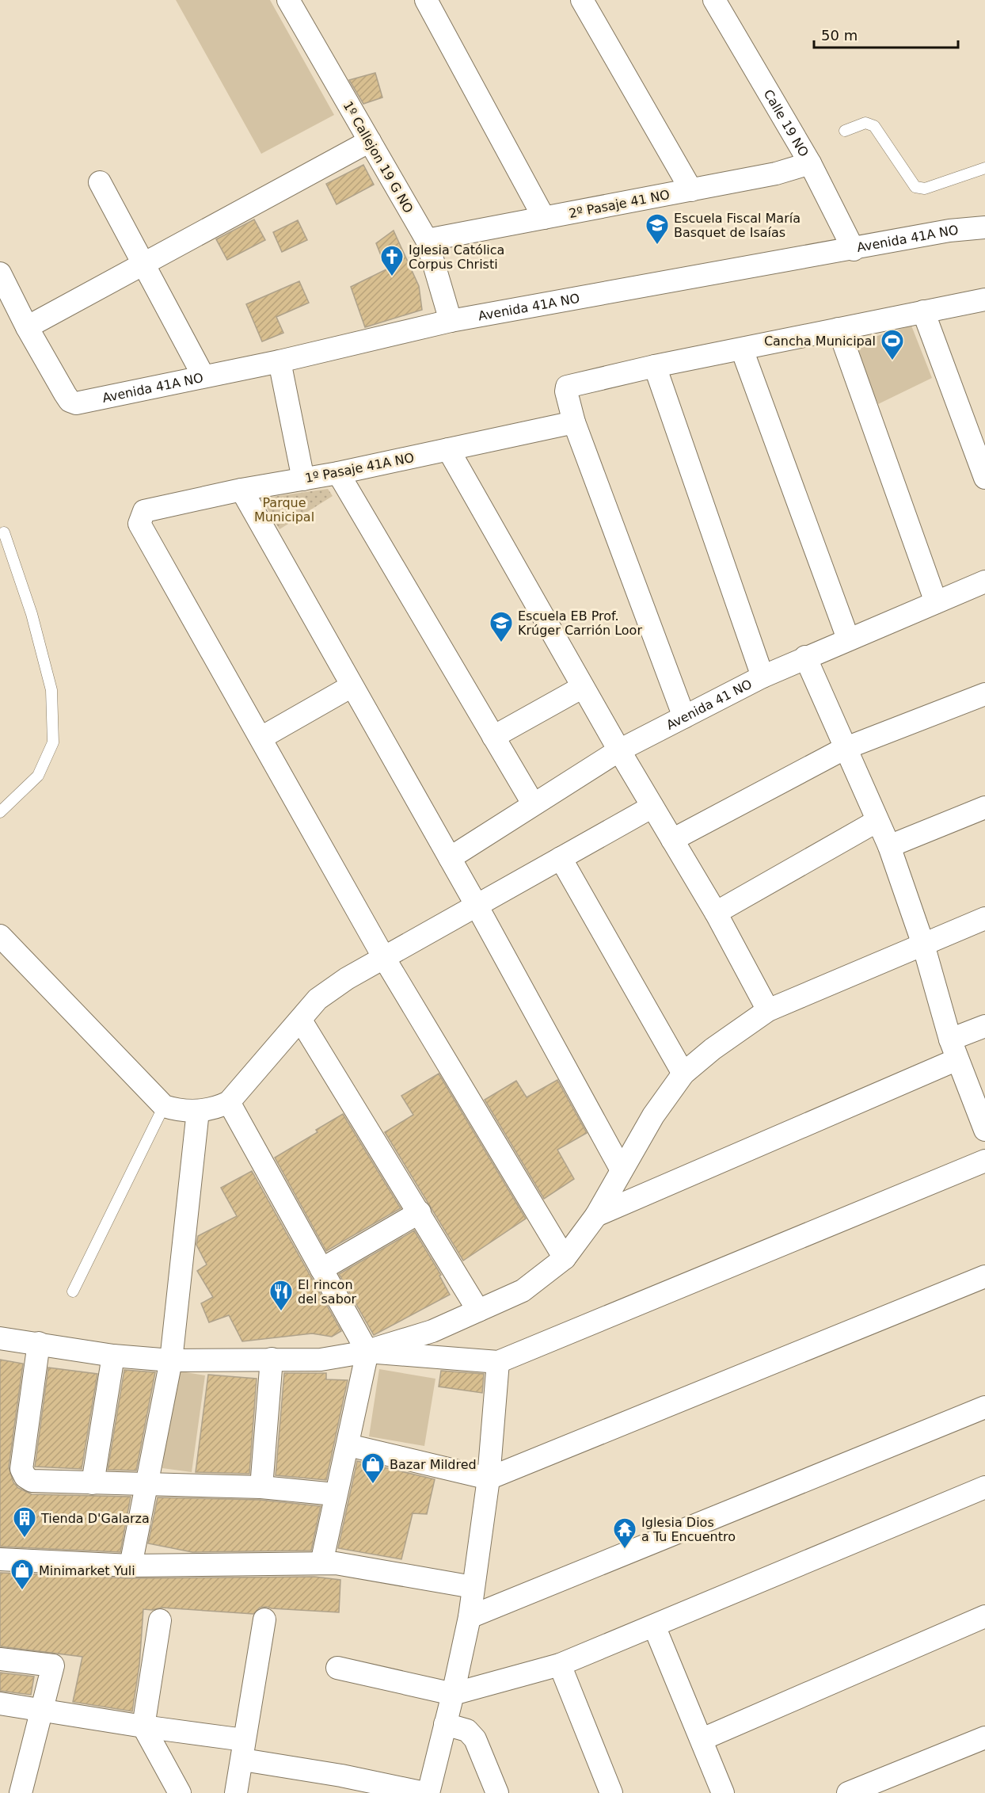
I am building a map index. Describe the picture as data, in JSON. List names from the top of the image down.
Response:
{
  "streets": {
    "street": [
      "Calle 19 NO",
      "1º Callejon 19 G NO",
      "2º Pasaje 41 NO",
      "Avenida 41A NO",
      "1º Pasaje 41A NO",
      "Avenida 41 NO"
    ]
  },
  "crossings": [
    ["Calle 19 NO", "2º Pasaje 41 NO"],
    ["Calle 19 NO", "Avenida 41A NO"],
    ["1º Callejon 19 G NO", "2º Pasaje 41 NO"],
    ["1º Callejon 19 G NO", "Avenida 41A NO"]
  ],
  "parks": ["Parque Municipal"],
  "places": {
    "school or university": ["Escuela Fiscal María Basquet de Isaías", "Escuela EB Prof. Krúger Carrión Loor"],
    "church": ["Iglesia Católica Corpus Christi"],
    "sports": ["Cancha Municipal"],
    "restaurant": ["El rincon del sabor"],
    "shop": ["Bazar Mildred", "Minimarket Yuli"],
    "building": ["Tienda D'Galarza"],
    "temple": ["Iglesia Dios a Tu Encuentro"]
  },
  "scale_bar": "50 m"
}
